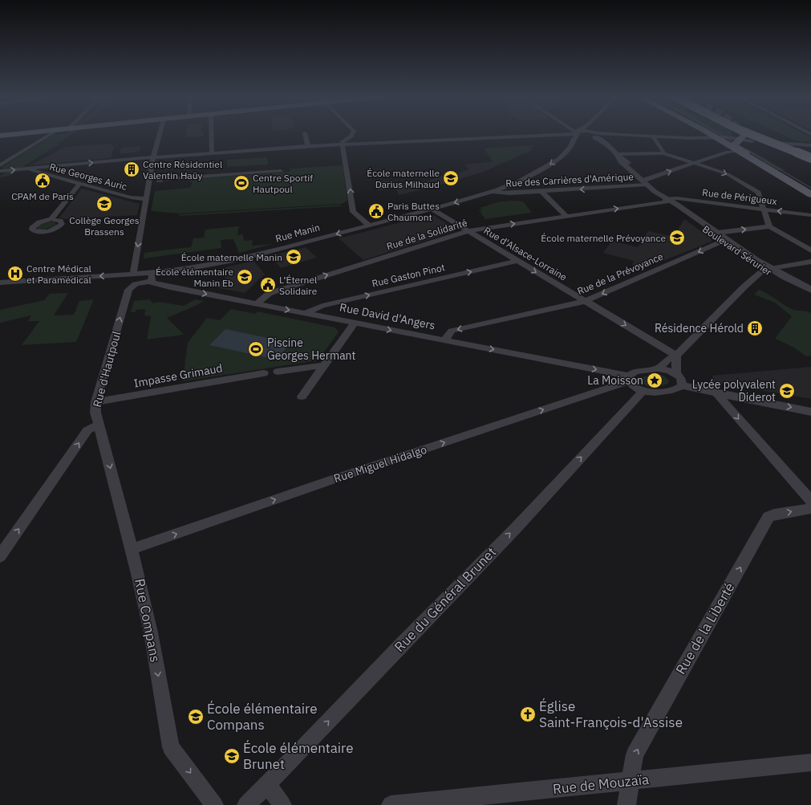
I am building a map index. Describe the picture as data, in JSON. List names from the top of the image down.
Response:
{
  "streets": {
    "street": [
      "Rue Georges Auric",
      "Rue des Carrières d'Amérique",
      "Rue de Périgueux",
      "Rue Manin",
      "Rue de la Solidarité",
      "Boulevard Sérurier",
      "Rue d'Alsace-Lorraine",
      "Rue de la Prévoyance",
      "Rue Gaston Pinot",
      "Rue David d'Angers",
      "Rue d'Hautpoul",
      "Impasse Grimaud",
      "Rue Miguel Hidalgo",
      "Rue du Général Brunet",
      "Rue Compans",
      "Rue de la Liberté",
      "Rue de Mouzaïa"
    ]
  },
  "crossings": [
    ["Rue des Carrières d'Amérique", "Rue Manin"],
    ["Rue des Carrières d'Amérique", "Boulevard Sérurier"],
    ["Rue de Périgueux", "Rue de la Solidarité"],
    ["Rue de Périgueux", "Boulevard Sérurier"],
    ["Rue Manin", "Rue d'Alsace-Lorraine"],
    ["Rue Manin", "Rue David d'Angers"],
    ["Rue Manin", "Rue d'Hautpoul"],
    ["Rue de la Solidarité", "Boulevard Sérurier"],
    ["Rue de la Solidarité", "Rue d'Alsace-Lorraine"],
    ["Rue de la Solidarité", "Rue David d'Angers"],
    ["Boulevard Sérurier", "Rue de la Prévoyance"],
    ["Rue d'Alsace-Lorraine", "Rue de la Prévoyance"],
    ["Rue d'Alsace-Lorraine", "Rue Gaston Pinot"],
    ["Rue de la Prévoyance", "Rue David d'Angers"],
    ["Rue Gaston Pinot", "Rue David d'Angers"],
    ["Rue David d'Angers", "Rue d'Hautpoul"],
    ["Rue David d'Angers", "Rue Miguel Hidalgo"],
    ["Rue d'Hautpoul", "Impasse Grimaud"],
    ["Rue d'Hautpoul", "Rue Compans"],
    ["Rue Miguel Hidalgo", "Rue Compans"],
    ["Rue de la Liberté", "Rue de Mouzaïa"]
  ],
  "one_way": [
    "Rue d'Alsace-Lorraine",
    "Rue Gaston Pinot",
    "Rue David d'Angers",
    "Rue d'Hautpoul",
    "Rue Miguel Hidalgo",
    "Rue du Général Brunet",
    "Rue Compans",
    "Rue de la Liberté"
  ],
  "places": {
    "building": ["Centre Résidentiel Valentin Haüy", "Résidence Hérold"],
    "school or university": [
      "École maternelle Darius Milhaud",
      "Collège Georges Brassens",
      "École maternelle Prévoyance",
      "École maternelle Manin",
      "École élémentaire Manin Eb",
      "Lycée polyvalent Diderot",
      "École élémentaire Compans",
      "École élémentaire Brunet"
    ],
    "public building": ["CPAM de Paris", "Paris Buttes Chaumont", "L’Éternel Solidaire"],
    "sports": ["Centre Sportif Hautpoul", "Piscine Georges Hermant"],
    "hospital": ["Centre Médical et Paramédical"],
    "place": ["La Moisson"],
    "church": ["Église Saint-François-d'Assise"]
  }
}
